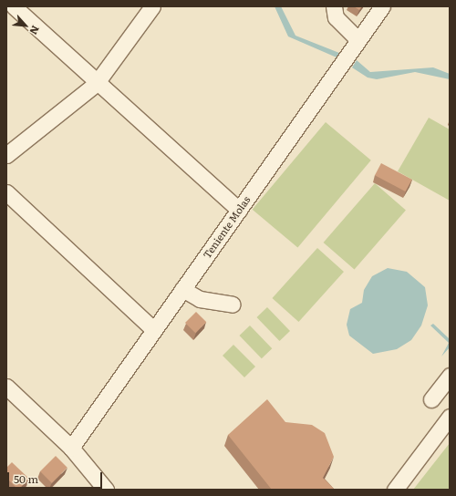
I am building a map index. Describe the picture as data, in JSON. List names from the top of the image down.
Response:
{
  "streets": {
    "street": ["Teniente Molas"]
  },
  "scale_bar": "50 m",
  "north": "bottom right"
}
